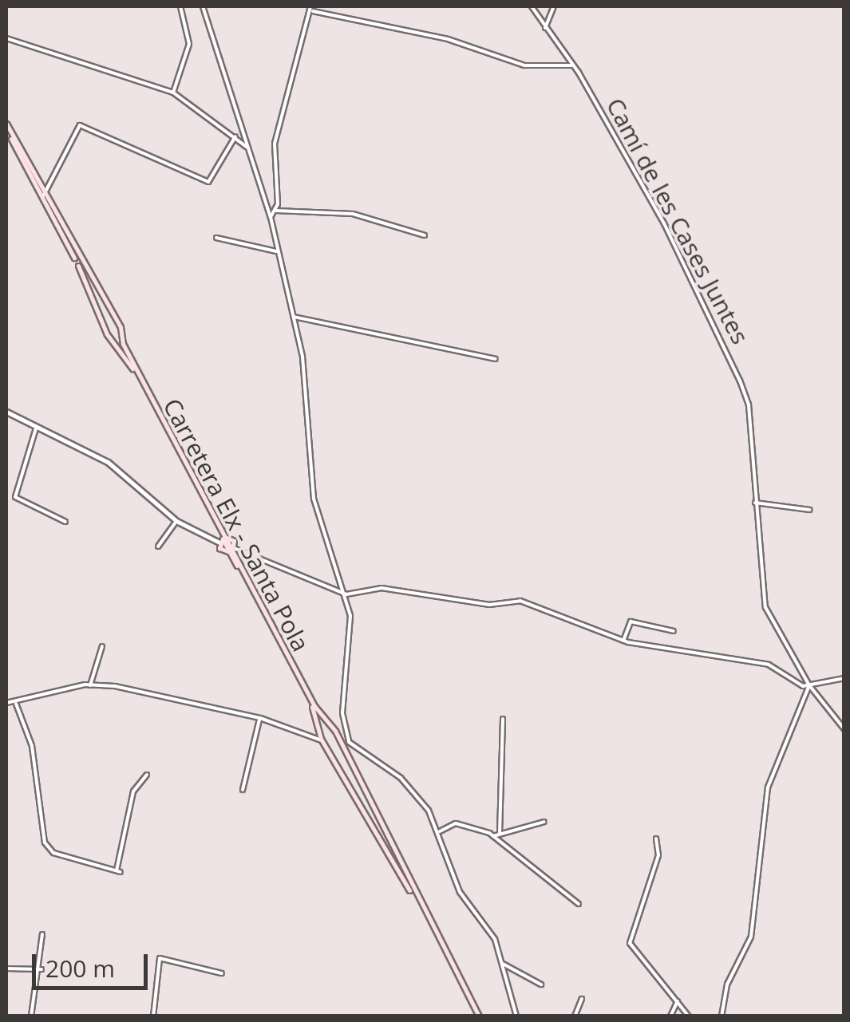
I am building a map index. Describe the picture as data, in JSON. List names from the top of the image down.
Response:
{
  "streets": {
    "main road": ["Carretera Elx - Santa Pola"],
    "street": ["Camí de les Cases Juntes"]
  },
  "scale_bar": "200 m"
}
